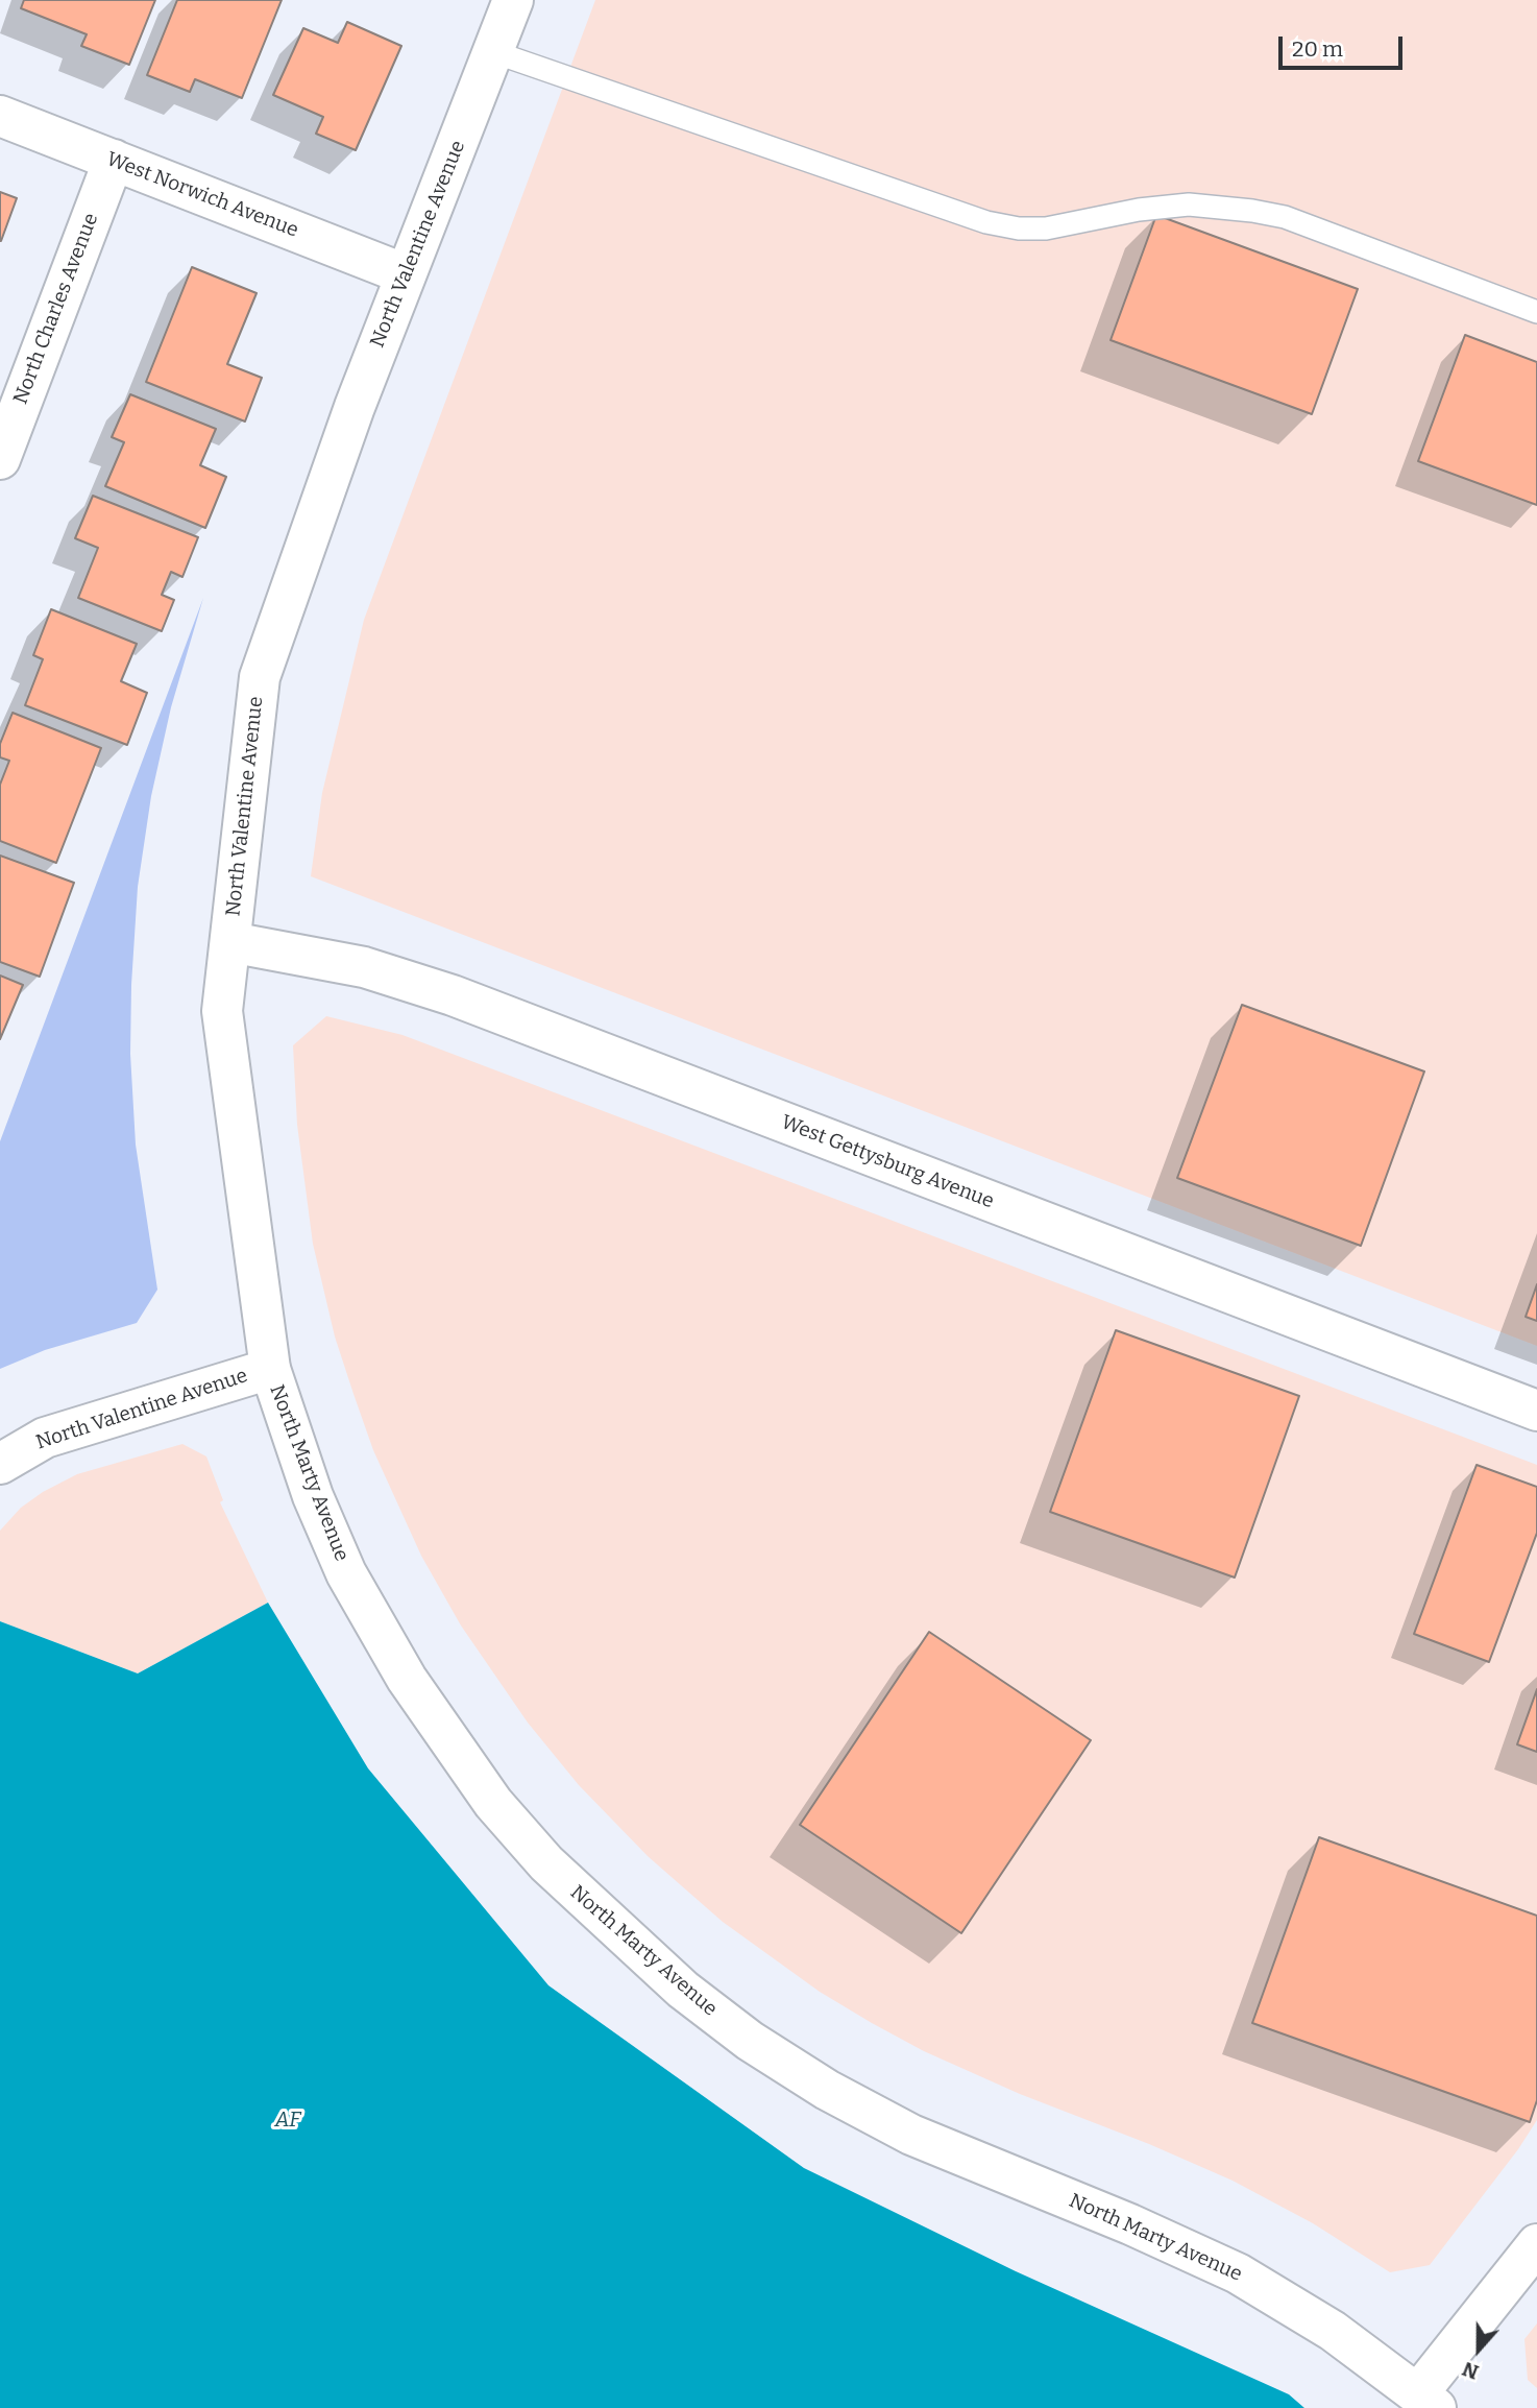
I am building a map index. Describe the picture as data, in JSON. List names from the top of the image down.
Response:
{
  "streets": {
    "street": [
      "West Norwich Avenue",
      "North Valentine Avenue",
      "North Charles Avenue",
      "West Gettysburg Avenue",
      "North Marty Avenue"
    ]
  },
  "crossings": [
    ["West Norwich Avenue", "North Valentine Avenue"],
    ["West Norwich Avenue", "North Charles Avenue"],
    ["North Valentine Avenue", "West Gettysburg Avenue"],
    ["North Valentine Avenue", "North Marty Avenue"]
  ],
  "water": ["AF"],
  "scale_bar": "20 m",
  "north": "bottom"
}
